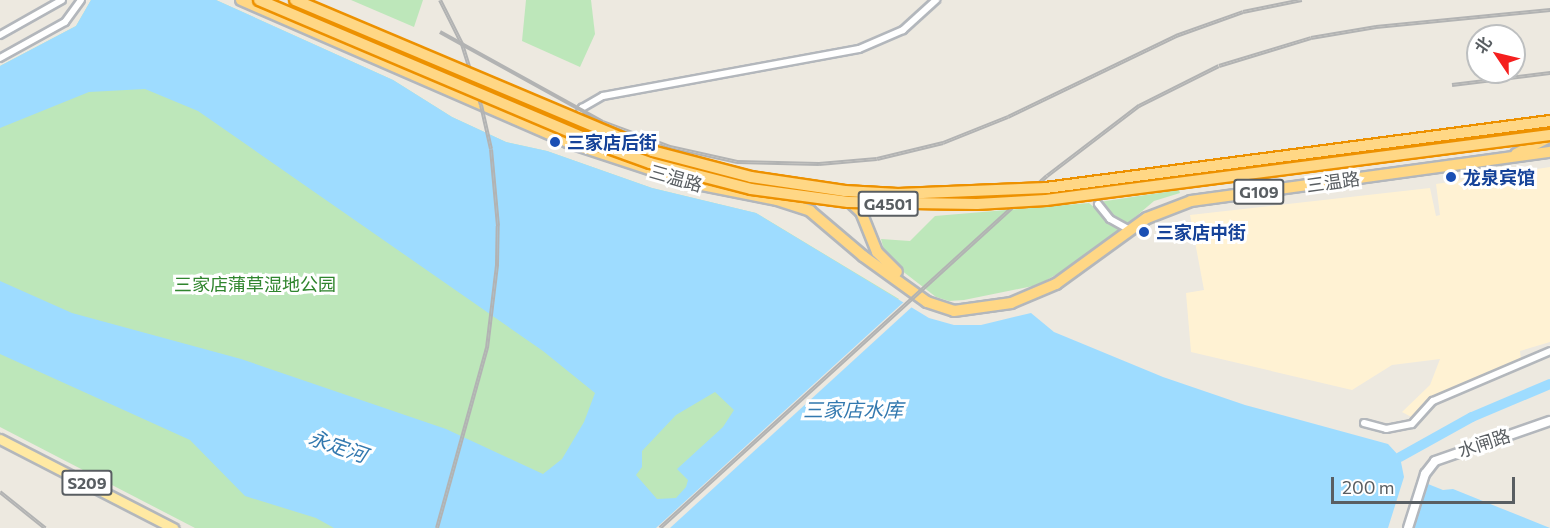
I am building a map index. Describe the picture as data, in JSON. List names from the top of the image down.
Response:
{
  "streets": {
    "highway": ["三温路", "G109", "G4501"],
    "main road": ["S209"],
    "street": ["水闸路"]
  },
  "crossings": [
    ["三温路", "G4501"]
  ],
  "water": ["三家店水库", "永定河"],
  "parks": ["三家店蒲草湿地公园"],
  "places": ["三家店后街", "龙泉宾馆", "三家店中街"],
  "scale_bar": "200 m",
  "north": "top left"
}
